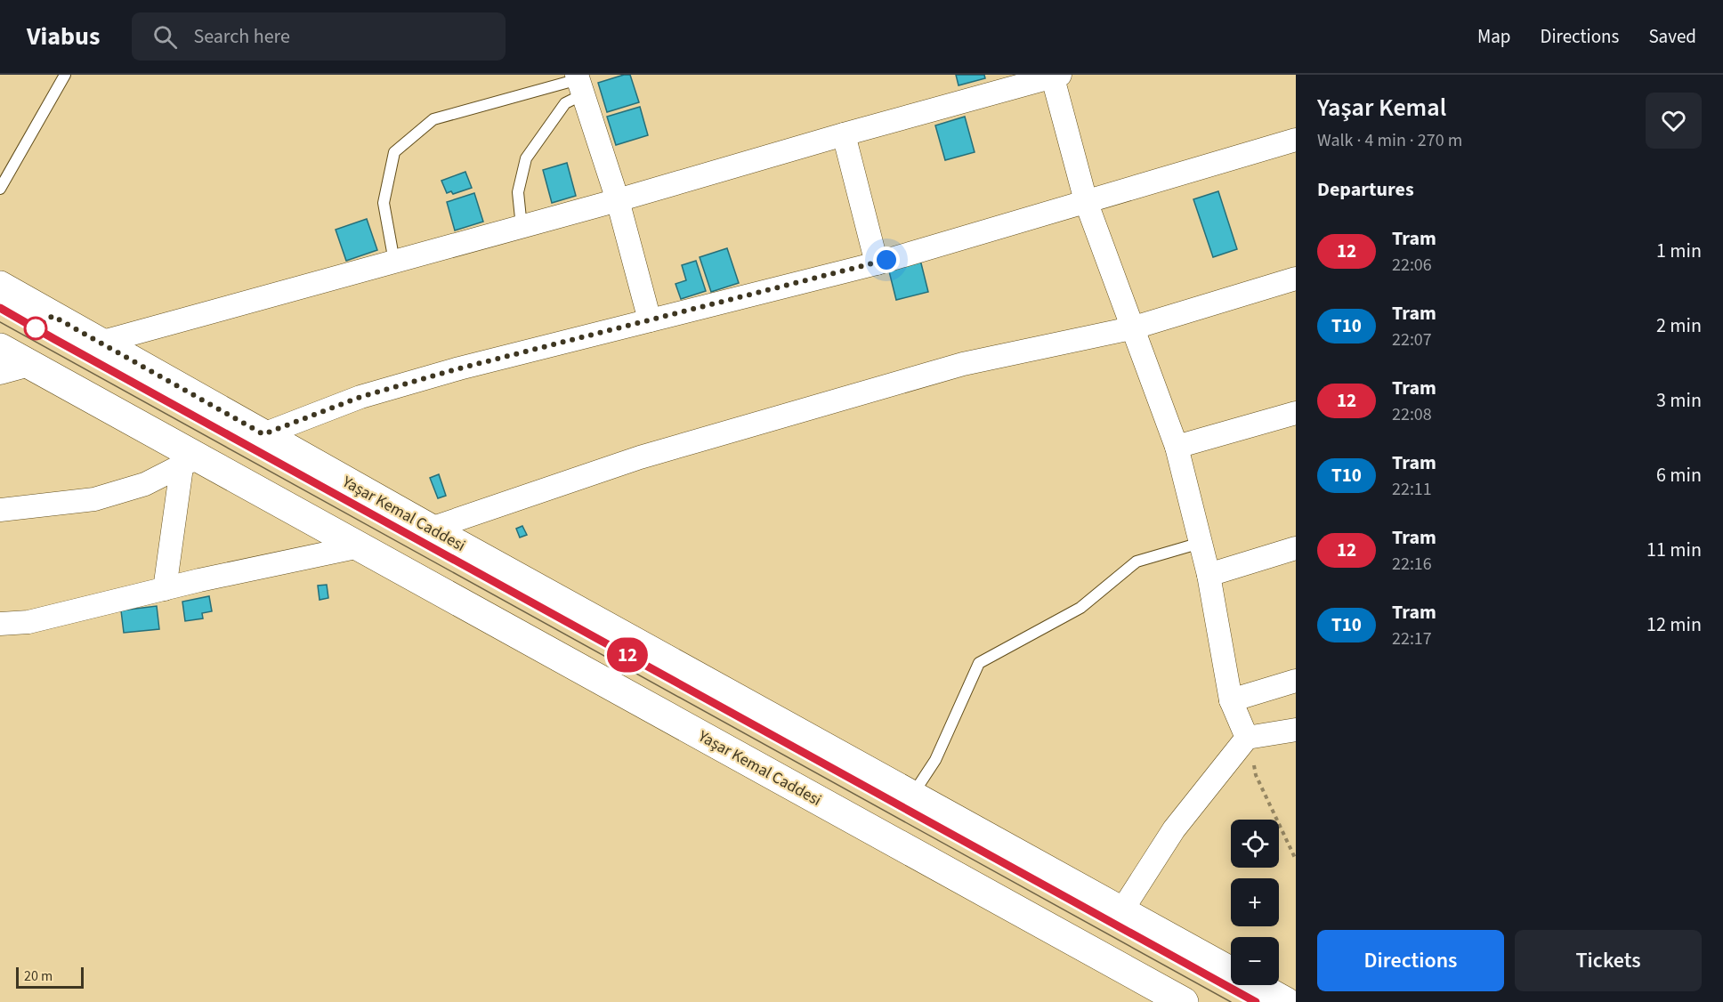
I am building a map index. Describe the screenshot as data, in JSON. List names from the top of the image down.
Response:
{
  "streets": {
    "main road": ["Yaşar Kemal Caddesi"]
  },
  "lines": ["tram line 12"],
  "scale_bar": "20 m",
  "page": {
    "header": "Viabus",
    "search": "Search here",
    "nav": ["Map", "Directions", "Saved"],
    "on_map": "12",
    "heading": [
      ["Yaşar Kemal", "Walk · 4 min · 270 m"],
      "Departures"
    ],
    "list": [
      {
        "mark": "12",
        "name": "Tram",
        "note": "22:06",
        "value": "1 min"
      },
      {
        "mark": "T10",
        "name": "Tram",
        "note": "22:07",
        "value": "2 min"
      },
      {
        "mark": "12",
        "name": "Tram",
        "note": "22:08",
        "value": "3 min"
      },
      {
        "mark": "T10",
        "name": "Tram",
        "note": "22:11",
        "value": "6 min"
      },
      {
        "mark": "12",
        "name": "Tram",
        "note": "22:16",
        "value": "11 min"
      },
      {
        "mark": "T10",
        "name": "Tram",
        "note": "22:17",
        "value": "12 min"
      }
    ],
    "map_buttons": ["+", "−"],
    "buttons": ["Directions", "Tickets"],
    "scale": "20 m"
  }
}
